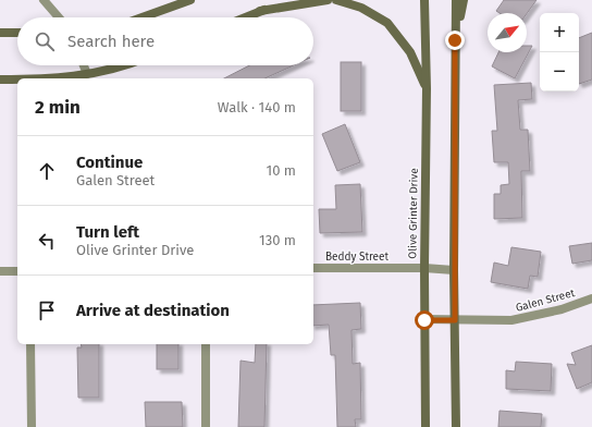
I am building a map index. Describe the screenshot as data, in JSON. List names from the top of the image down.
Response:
{
  "streets": {
    "street": ["Olive Grinter Drive", "Beddy Street", "Galen Street"]
  },
  "crossings": [
    ["Olive Grinter Drive", "Beddy Street"],
    ["Olive Grinter Drive", "Galen Street"]
  ],
  "north": "top right",
  "page": {
    "map_buttons": ["+", "−"],
    "search": "Search here",
    "heading": ["2 min", "Walk · 140 m"],
    "list": [
      ["Continue", "Galen Street", "10 m"],
      ["Turn left", "Olive Grinter Drive", "130 m"],
      "Arrive at destination"
    ]
  }
}
